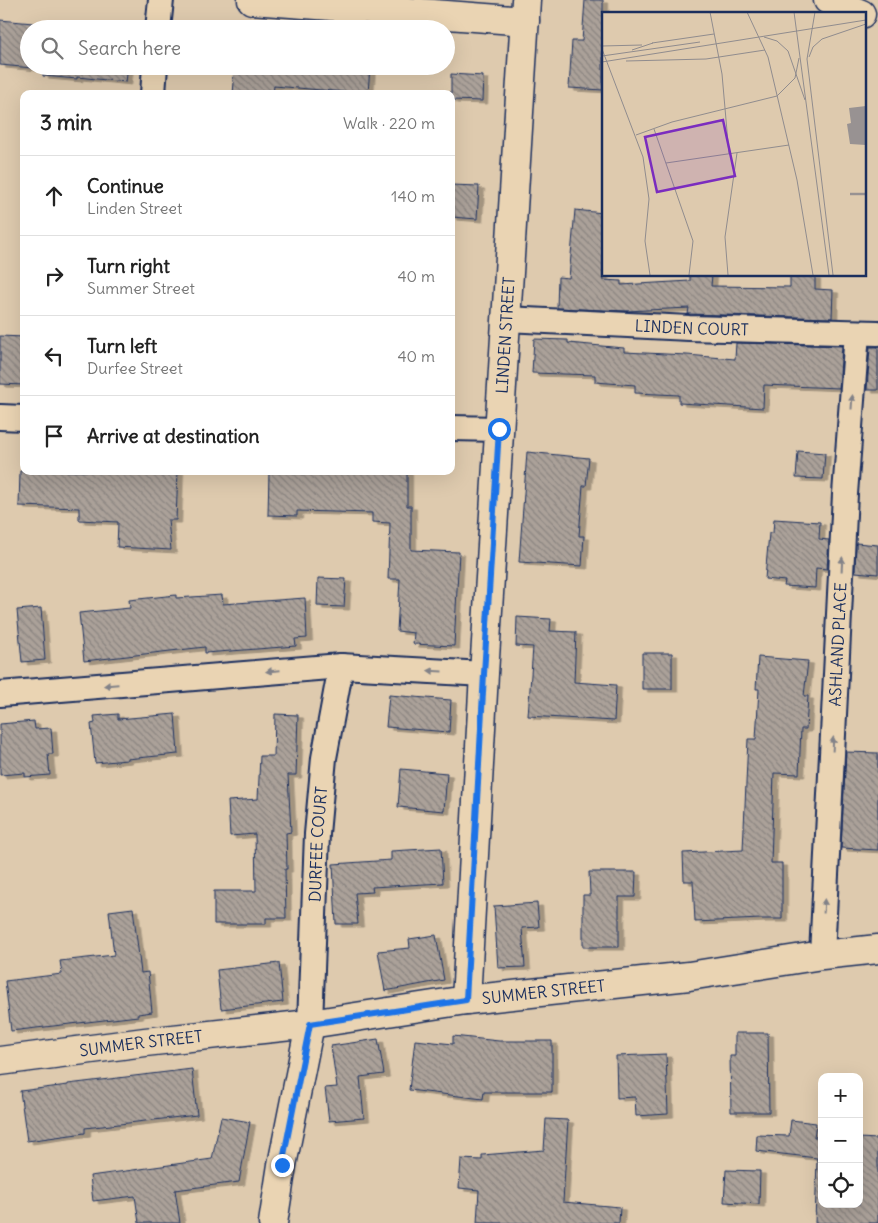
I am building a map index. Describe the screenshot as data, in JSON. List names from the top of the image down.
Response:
{
  "streets": {
    "main road": ["LINDEN STREET", "SUMMER STREET"],
    "street": ["LINDEN COURT", "ASHLAND PLACE", "DURFEE COURT"]
  },
  "crossings": [
    ["LINDEN COURT", "LINDEN STREET"],
    ["LINDEN COURT", "ASHLAND PLACE"],
    ["LINDEN STREET", "SUMMER STREET"],
    ["ASHLAND PLACE", "SUMMER STREET"],
    ["DURFEE COURT", "SUMMER STREET"]
  ],
  "one_way": ["ASHLAND PLACE"],
  "page": {
    "search": "Search here",
    "heading": ["3 min", "Walk · 220 m"],
    "list": [
      ["Continue", "Linden Street", "140 m"],
      ["Turn right", "Summer Street", "40 m"],
      ["Turn left", "Durfee Street", "40 m"],
      "Arrive at destination"
    ],
    "map_buttons": ["+", "−"]
  }
}
